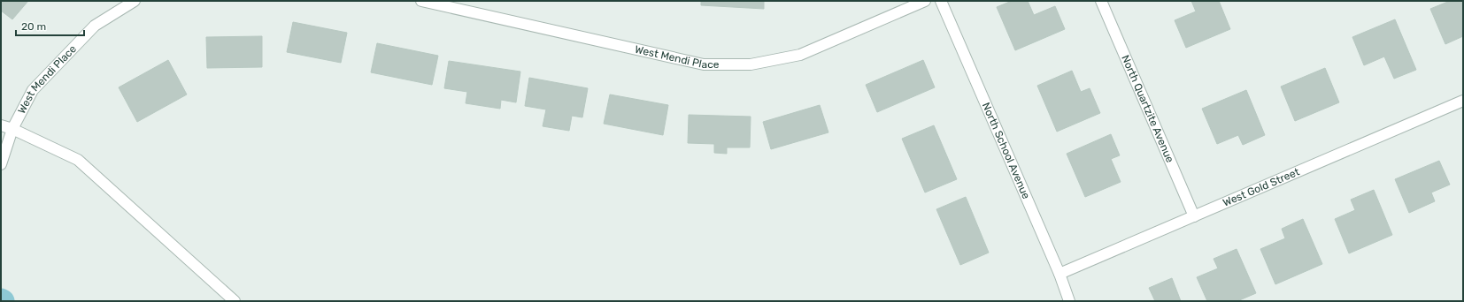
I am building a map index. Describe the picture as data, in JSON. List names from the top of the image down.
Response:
{
  "streets": {
    "street": [
      "West Mendi Place",
      "North Quartzite Avenue",
      "North School Avenue",
      "West Gold Street"
    ]
  },
  "crossings": [
    ["North Quartzite Avenue", "West Gold Street"],
    ["North School Avenue", "West Gold Street"]
  ],
  "scale_bar": "20 m"
}
